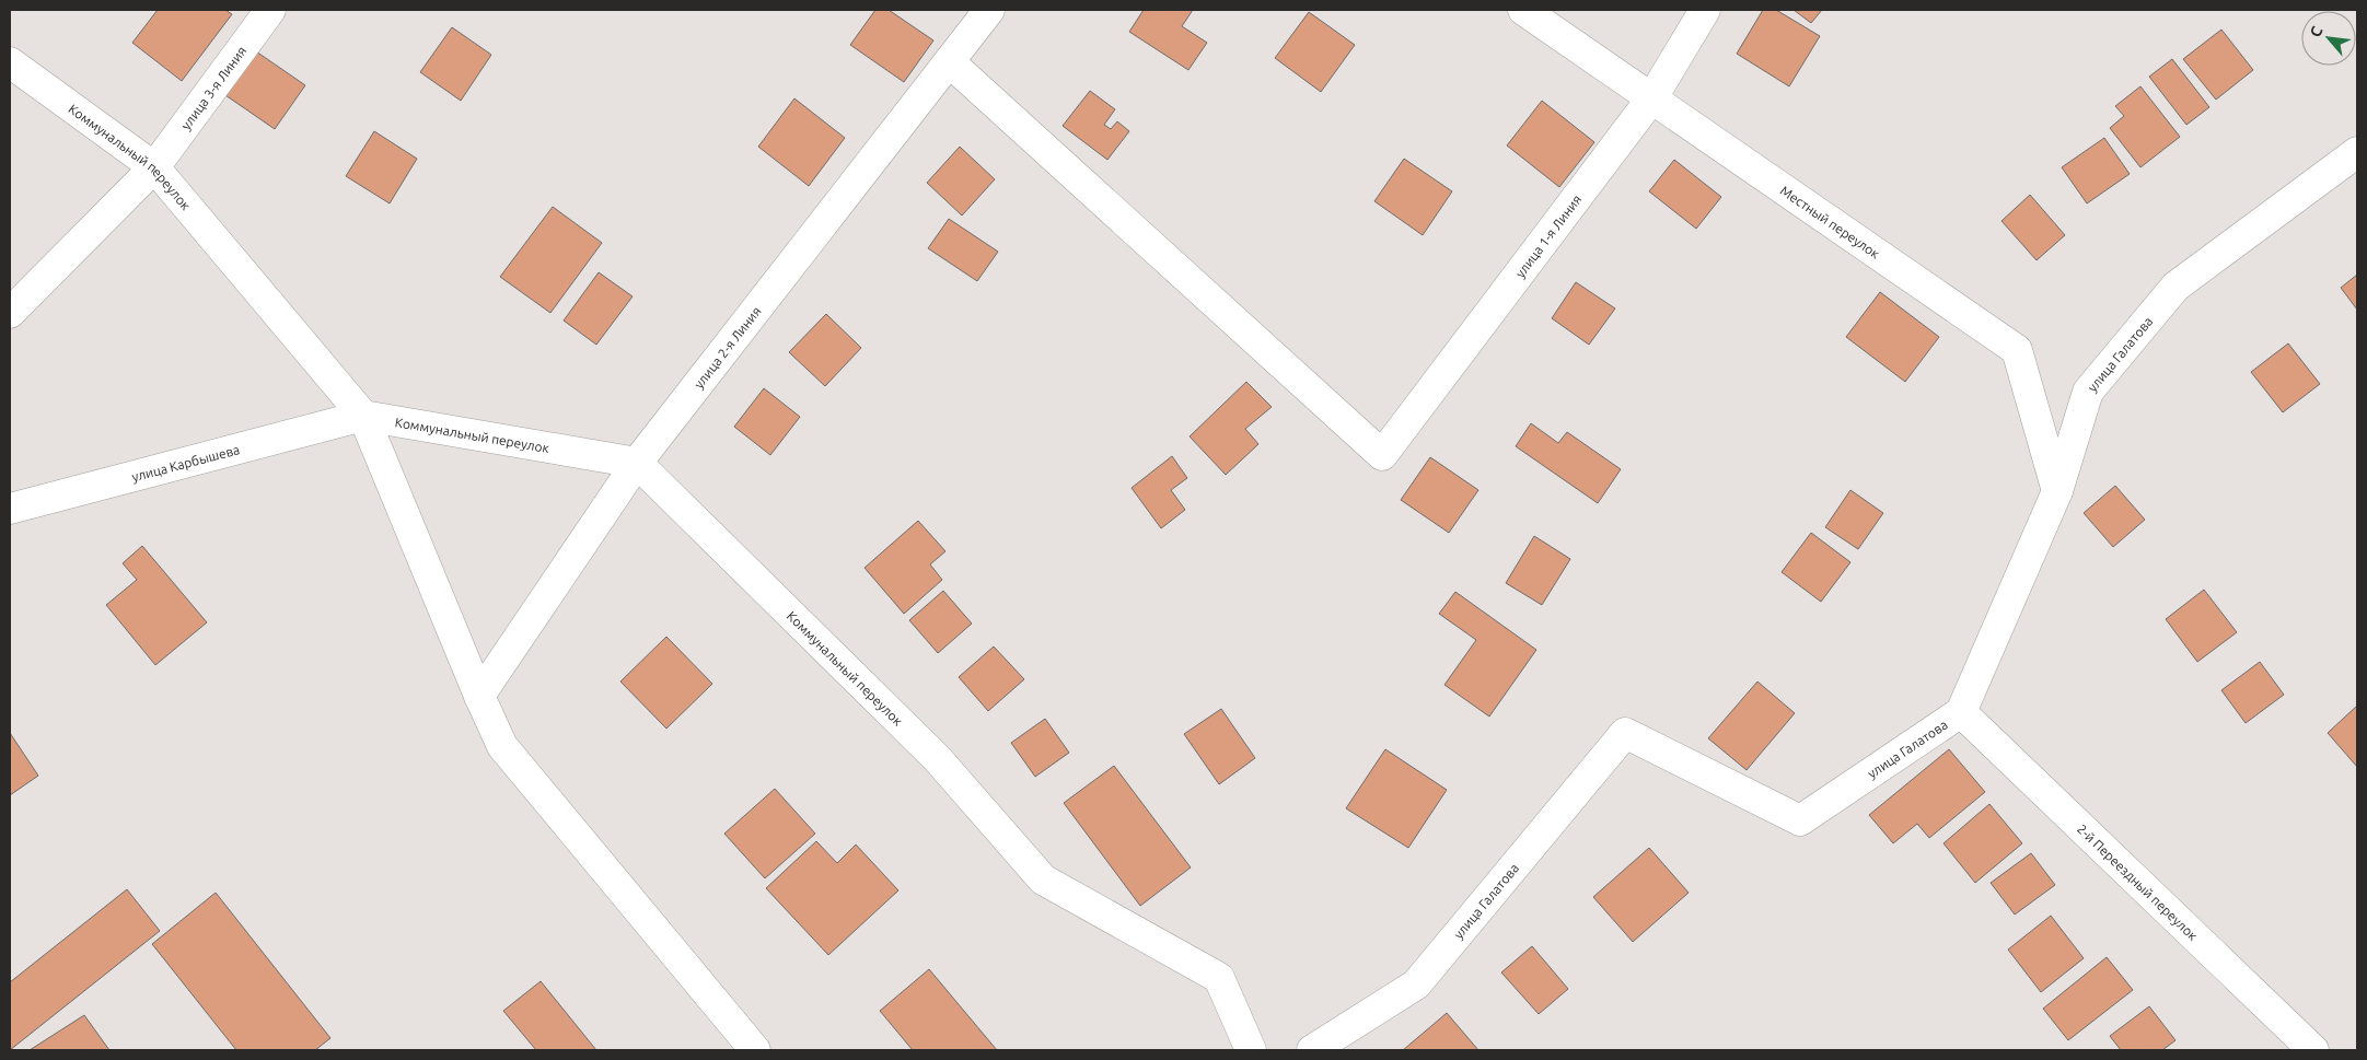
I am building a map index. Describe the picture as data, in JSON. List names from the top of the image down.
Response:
{
  "streets": {
    "street": [
      "улица 3-я Линия",
      "Коммунальный переулок",
      "Местный переулок",
      "улица 1-я Линия",
      "улица 2-я Линия",
      "улица Галатова",
      "улица Карбышева",
      "2-й Переездный переулок"
    ]
  },
  "crossings": [
    ["улица 3-я Линия", "Коммунальный переулок"],
    ["Коммунальный переулок", "улица 2-я Линия"],
    ["Коммунальный переулок", "улица Карбышева"],
    ["Местный переулок", "улица 1-я Линия"],
    ["Местный переулок", "улица Галатова"],
    ["улица 1-я Линия", "улица 2-я Линия"],
    ["улица Галатова", "2-й Переездный переулок"]
  ],
  "north": "top left"
}
